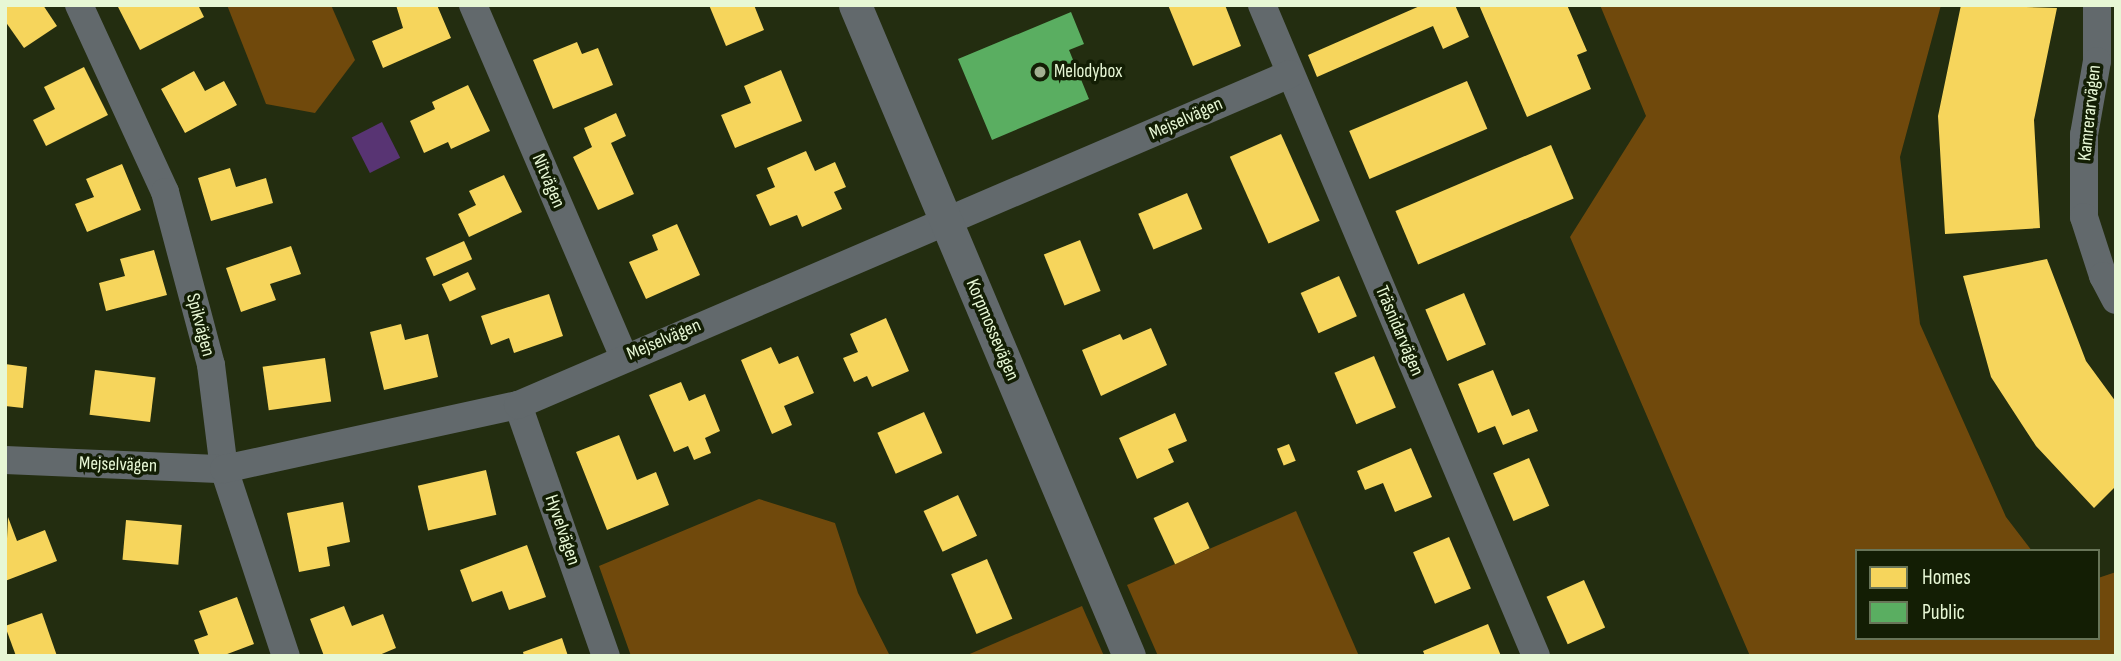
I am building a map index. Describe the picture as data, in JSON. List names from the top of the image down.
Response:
{
  "streets": {
    "street": [
      "Kamrerarvägen",
      "Mejselvägen",
      "Nitvägen",
      "Spikvägen",
      "Korpmossevägen",
      "Träsnidarvägen",
      "Hyvelvägen"
    ]
  },
  "crossings": [
    ["Mejselvägen", "Nitvägen"],
    ["Mejselvägen", "Spikvägen"],
    ["Mejselvägen", "Korpmossevägen"],
    ["Mejselvägen", "Träsnidarvägen"],
    ["Mejselvägen", "Hyvelvägen"]
  ],
  "places": ["Melodybox"],
  "legend": ["Homes", "Public"]
}
